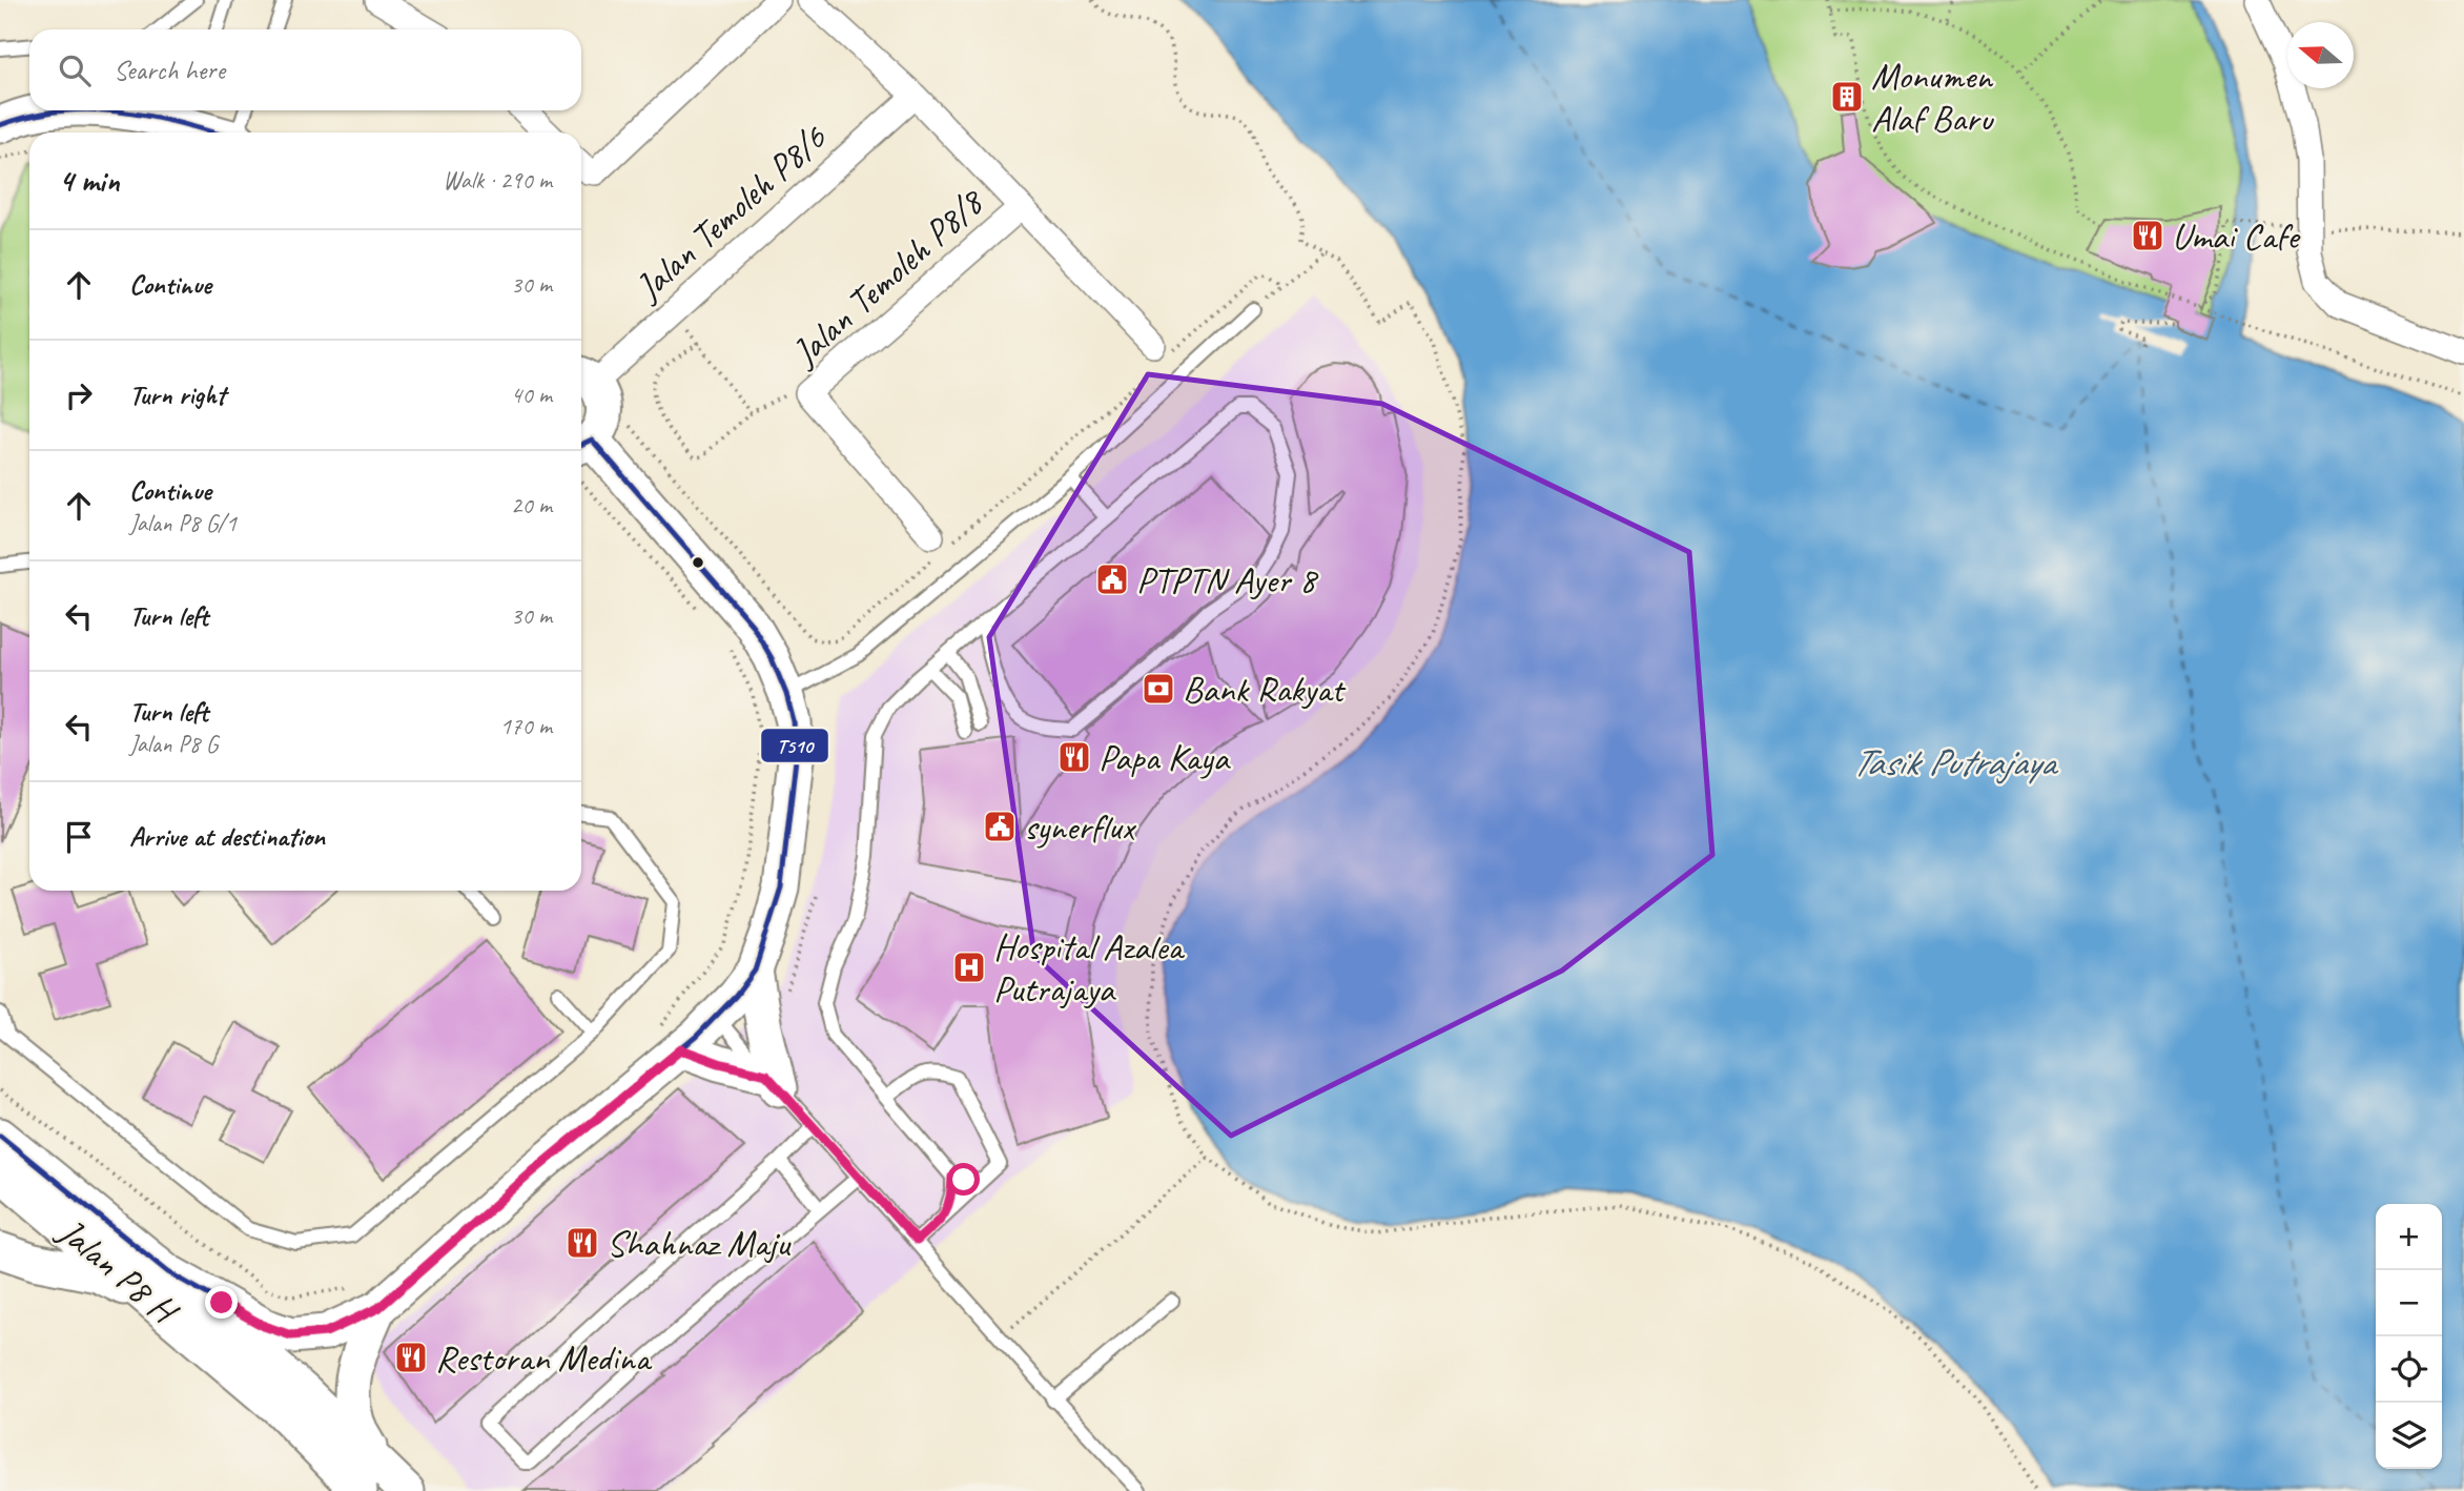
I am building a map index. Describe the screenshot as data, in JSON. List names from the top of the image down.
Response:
{
  "streets": {
    "street": ["Jalan Temoleh P8/6", "Jalan Temoleh P8/8", "Jalan P8 H"]
  },
  "water": ["Tasik Putrajaya"],
  "places": {
    "building": ["Monumen Alaf Baru"],
    "restaurant": [
      "Umai Cafe",
      "Papa Kaya",
      "Shahnaz Maju",
      "Restoran Medina"
    ],
    "public building": ["PTPTN Ayer 8", "synerflux"],
    "bank": ["Bank Rakyat"],
    "hospital": ["Hospital Azalea Putrajaya"]
  },
  "lines": ["transit line T510"],
  "north": "left",
  "page": {
    "search": "Search here",
    "heading": ["4 min", "Walk · 290 m"],
    "list": [
      ["Continue", "30 m"],
      ["Turn right", "40 m"],
      ["Continue", "Jalan P8 G/1", "20 m"],
      ["Turn left", "30 m"],
      ["Turn left", "Jalan P8 G", "170 m"],
      "Arrive at destination"
    ],
    "map_buttons": ["+", "−"]
  }
}
